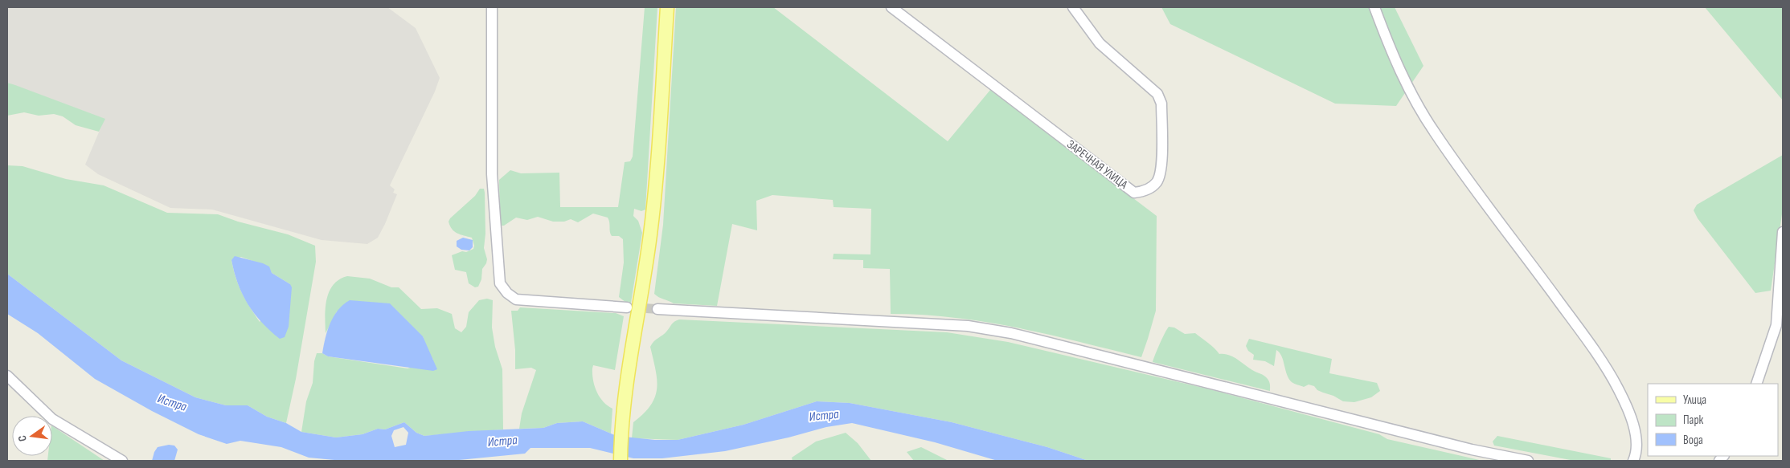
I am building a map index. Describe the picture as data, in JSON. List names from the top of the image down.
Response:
{
  "streets": {
    "street": ["ЗАРЕЧНАЯ УЛИЦА"]
  },
  "water": ["Истра"],
  "legend": ["Улица", "Парк", "Вода"],
  "north": "left"
}
